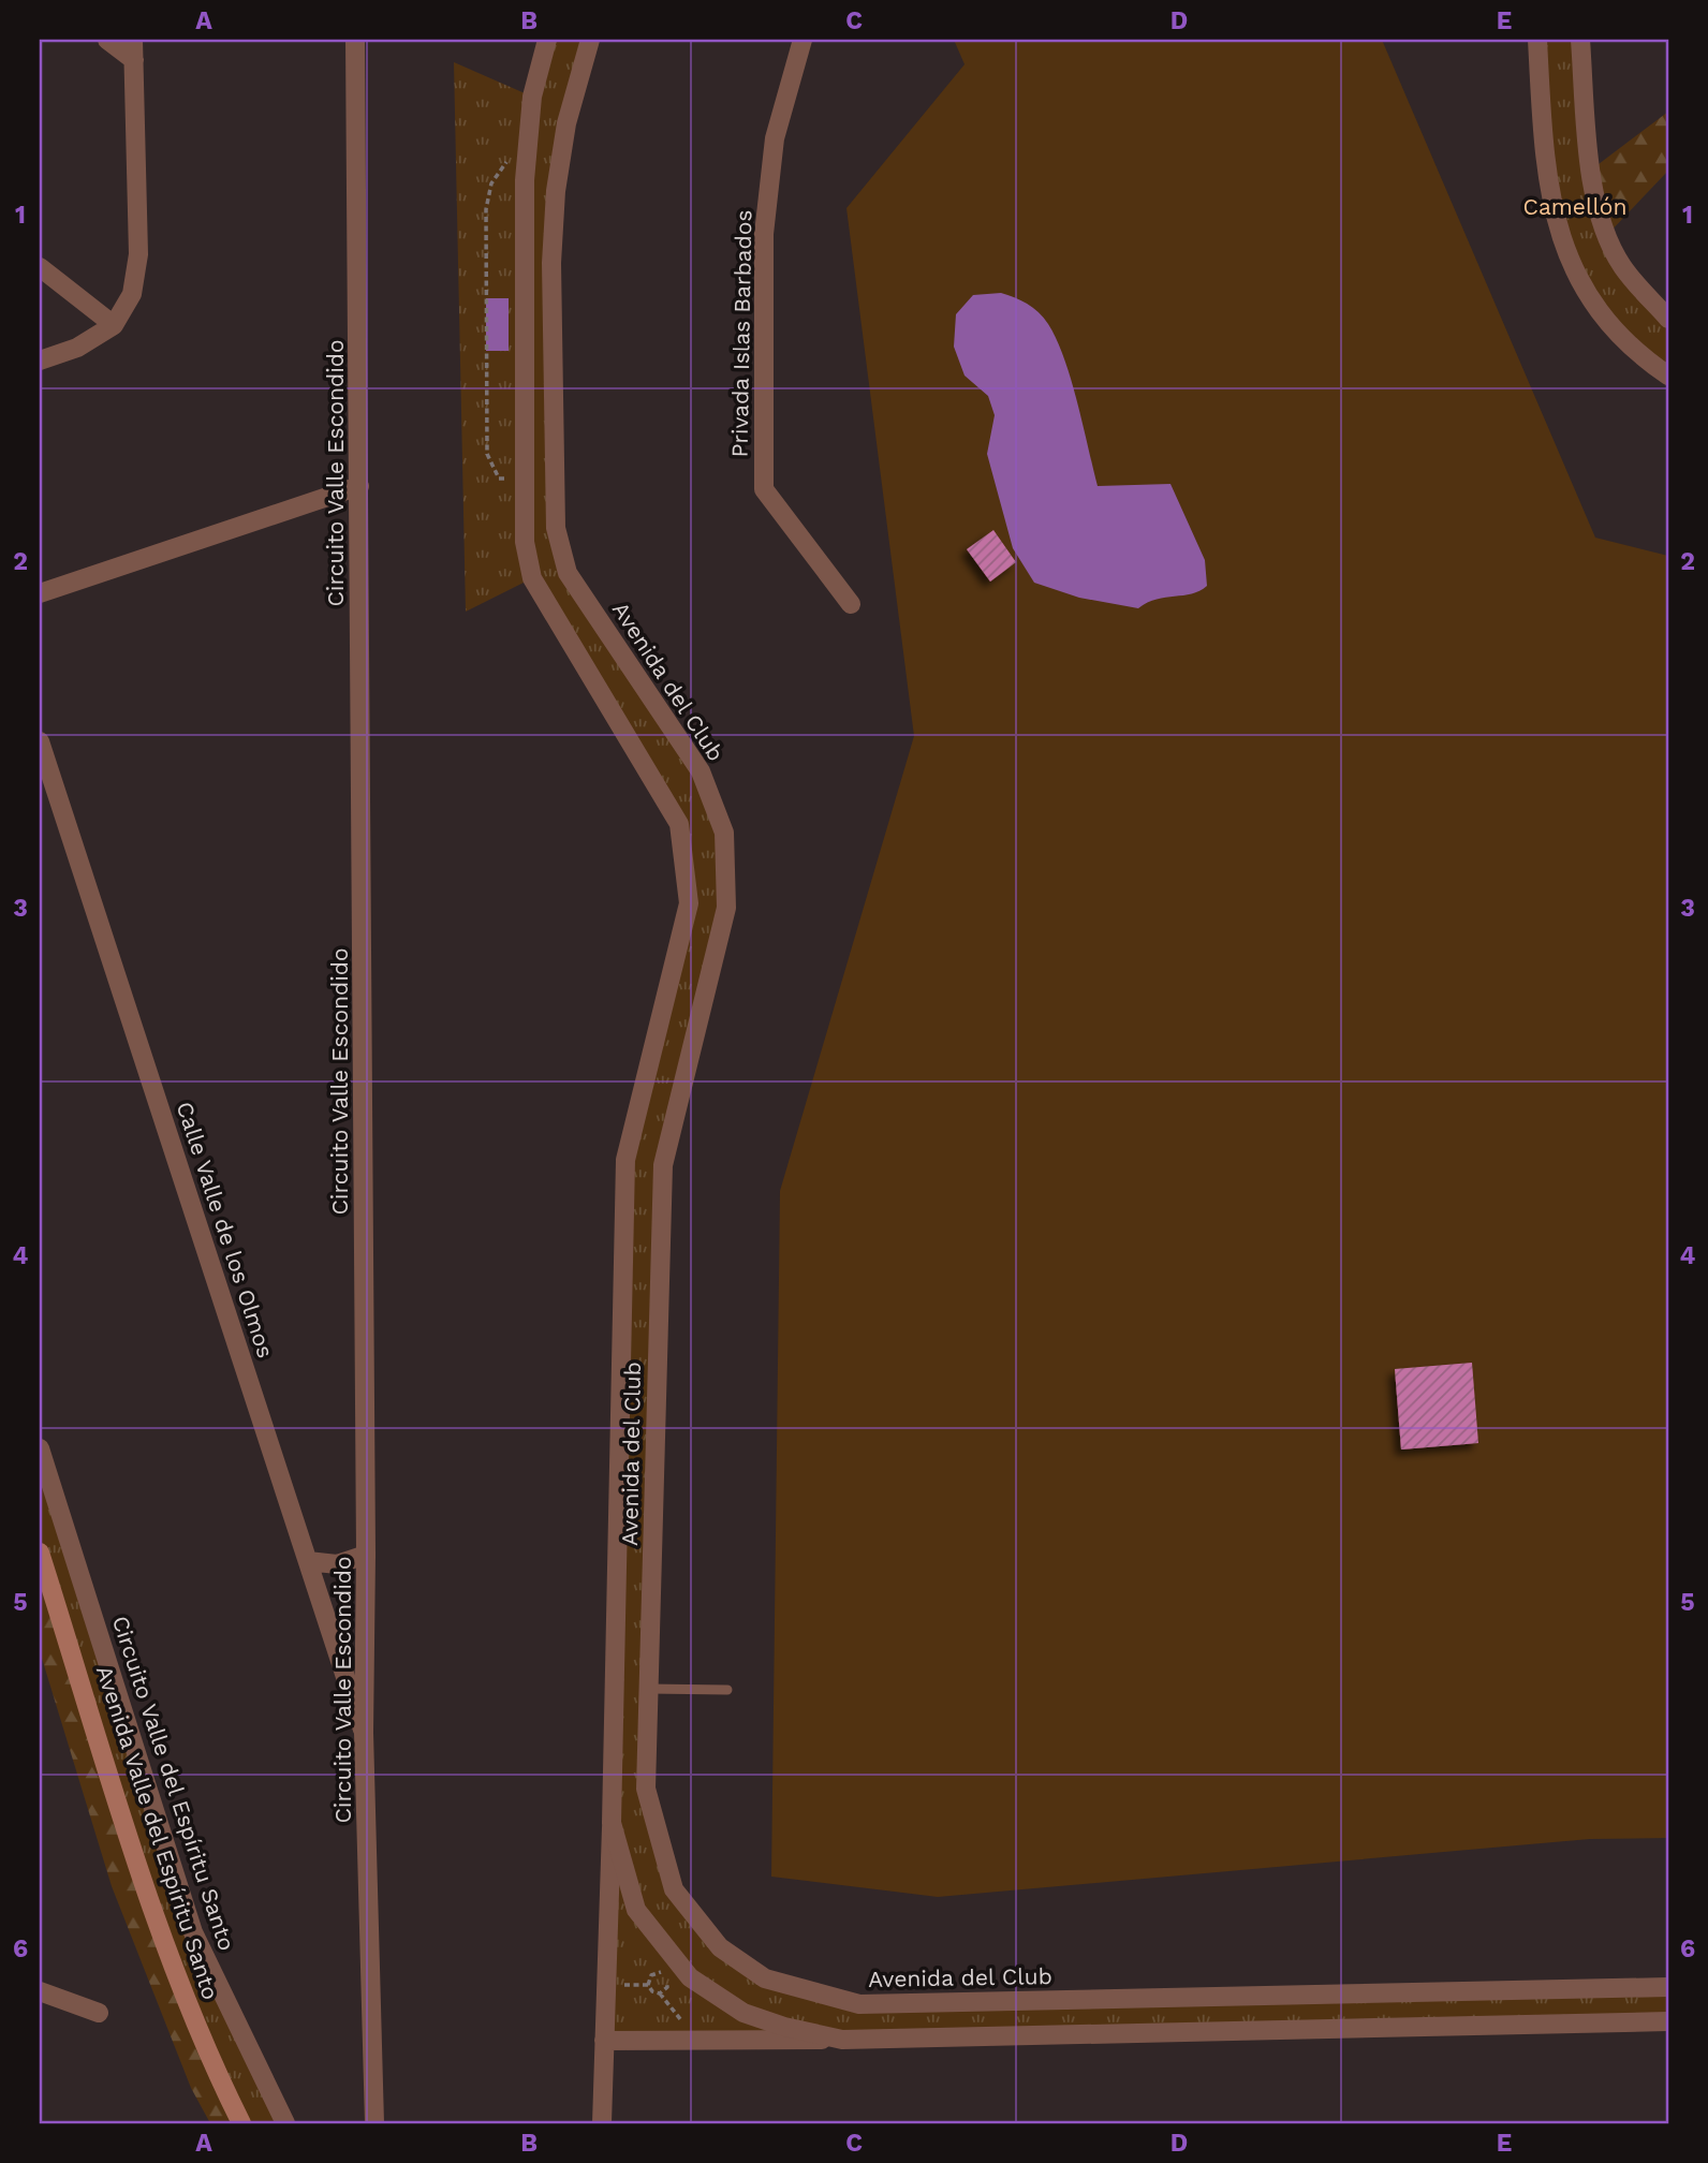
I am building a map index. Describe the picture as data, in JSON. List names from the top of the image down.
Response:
{
  "streets": {
    "main road": ["Avenida Valle del Espíritu Santo"],
    "street": [
      "Privada Islas Barbados",
      "Circuito Valle Escondido",
      "Avenida del Club",
      "Calle Valle de los Olmos",
      "Circuito Valle del Espíritu Santo"
    ]
  },
  "crossings": [
    ["Circuito Valle Escondido", "Calle Valle de los Olmos"]
  ],
  "parks": ["Camellón"],
  "grid": {
    "columns": [
      "A",
      "B",
      "C",
      "D",
      "E"
    ],
    "rows": [
      "1",
      "2",
      "3",
      "4",
      "5",
      "6"
    ]
  }
}
